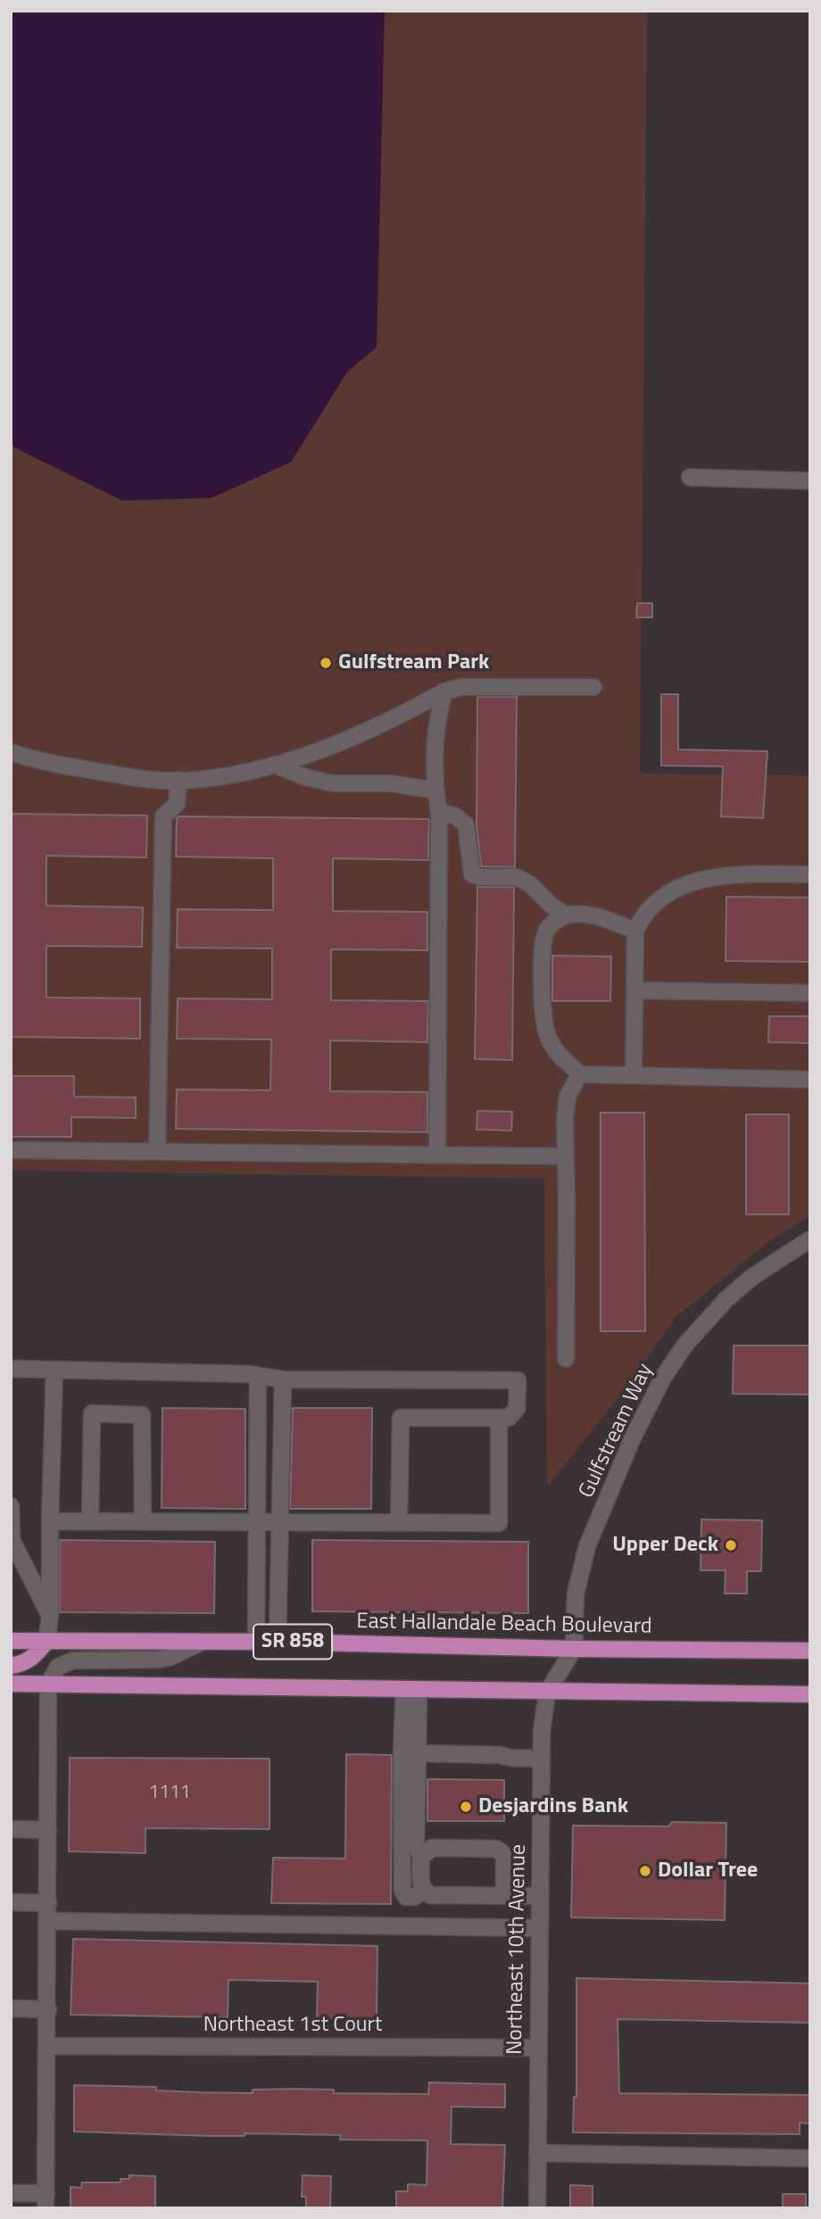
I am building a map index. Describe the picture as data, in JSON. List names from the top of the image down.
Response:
{
  "streets": {
    "main road": ["East Hallandale Beach Boulevard", "SR 858"],
    "street": ["Gulfstream Way", "Northeast 10th Avenue", "Northeast 1st Court"]
  },
  "crossings": [
    ["Gulfstream Way", "East Hallandale Beach Boulevard"],
    ["Gulfstream Way", "SR 858"],
    ["Gulfstream Way", "Northeast 10th Avenue"],
    ["SR 858", "Northeast 10th Avenue"],
    ["Northeast 10th Avenue", "Northeast 1st Court"]
  ],
  "places": [
    "Gulfstream Park",
    "Upper Deck",
    "Desjardins Bank",
    "Dollar Tree"
  ],
  "house_numbers": ["1111"]
}
